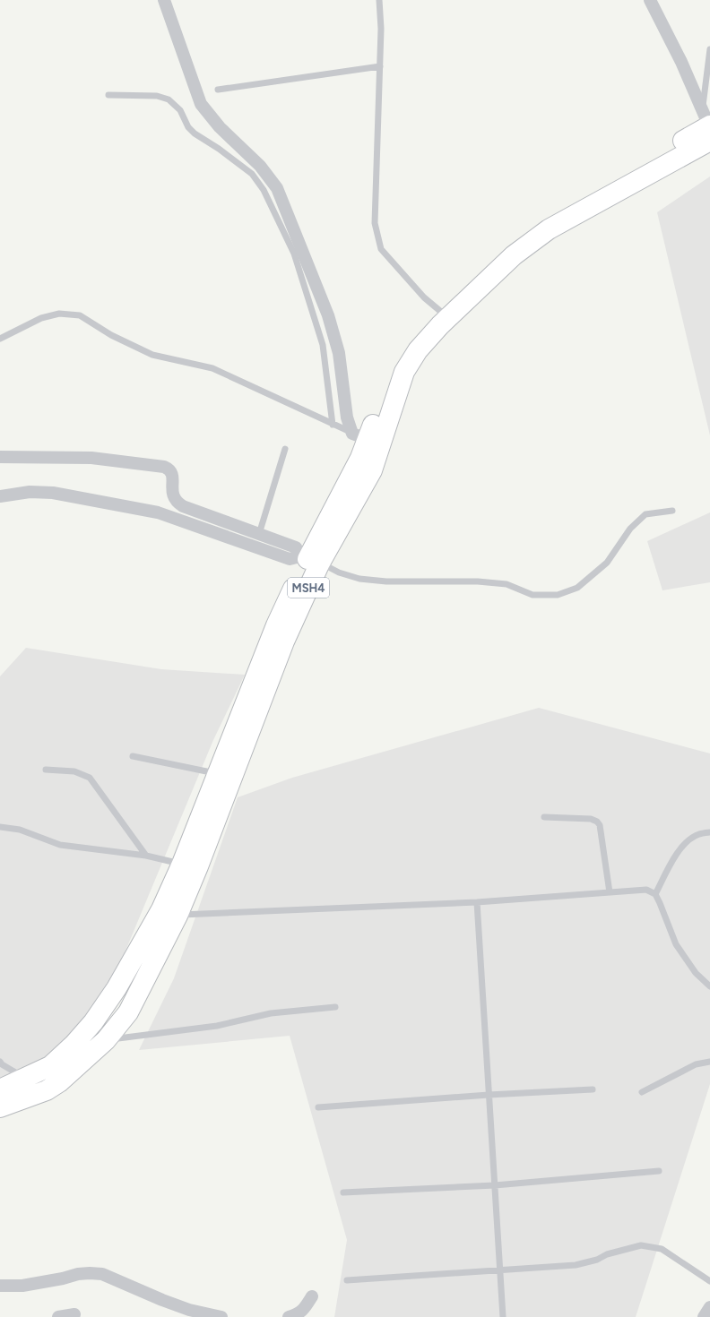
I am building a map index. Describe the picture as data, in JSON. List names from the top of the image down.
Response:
{
  "streets": {
    "main road": ["MSH4"]
  }
}
